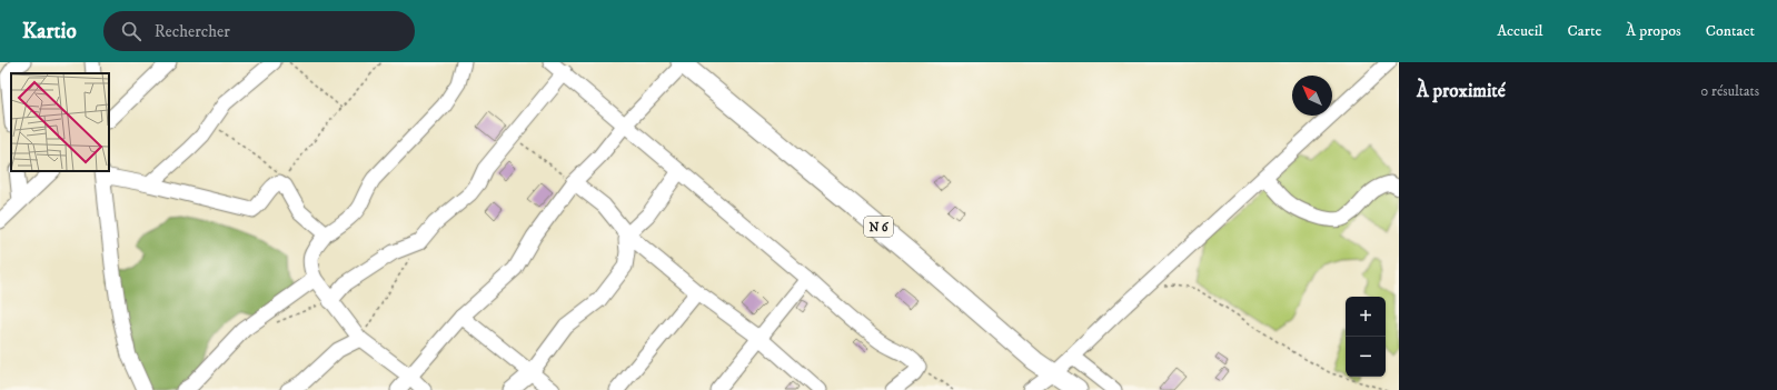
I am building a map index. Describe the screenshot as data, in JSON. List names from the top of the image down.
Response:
{
  "streets": {
    "main road": ["N 6"]
  },
  "north": "top left",
  "page": {
    "header": "Kartio",
    "search": "Rechercher",
    "nav": [
      "Accueil",
      "Carte",
      "À propos",
      "Contact"
    ],
    "heading": ["À proximité", "0 résultats"],
    "map_buttons": ["+", "−"]
  }
}
